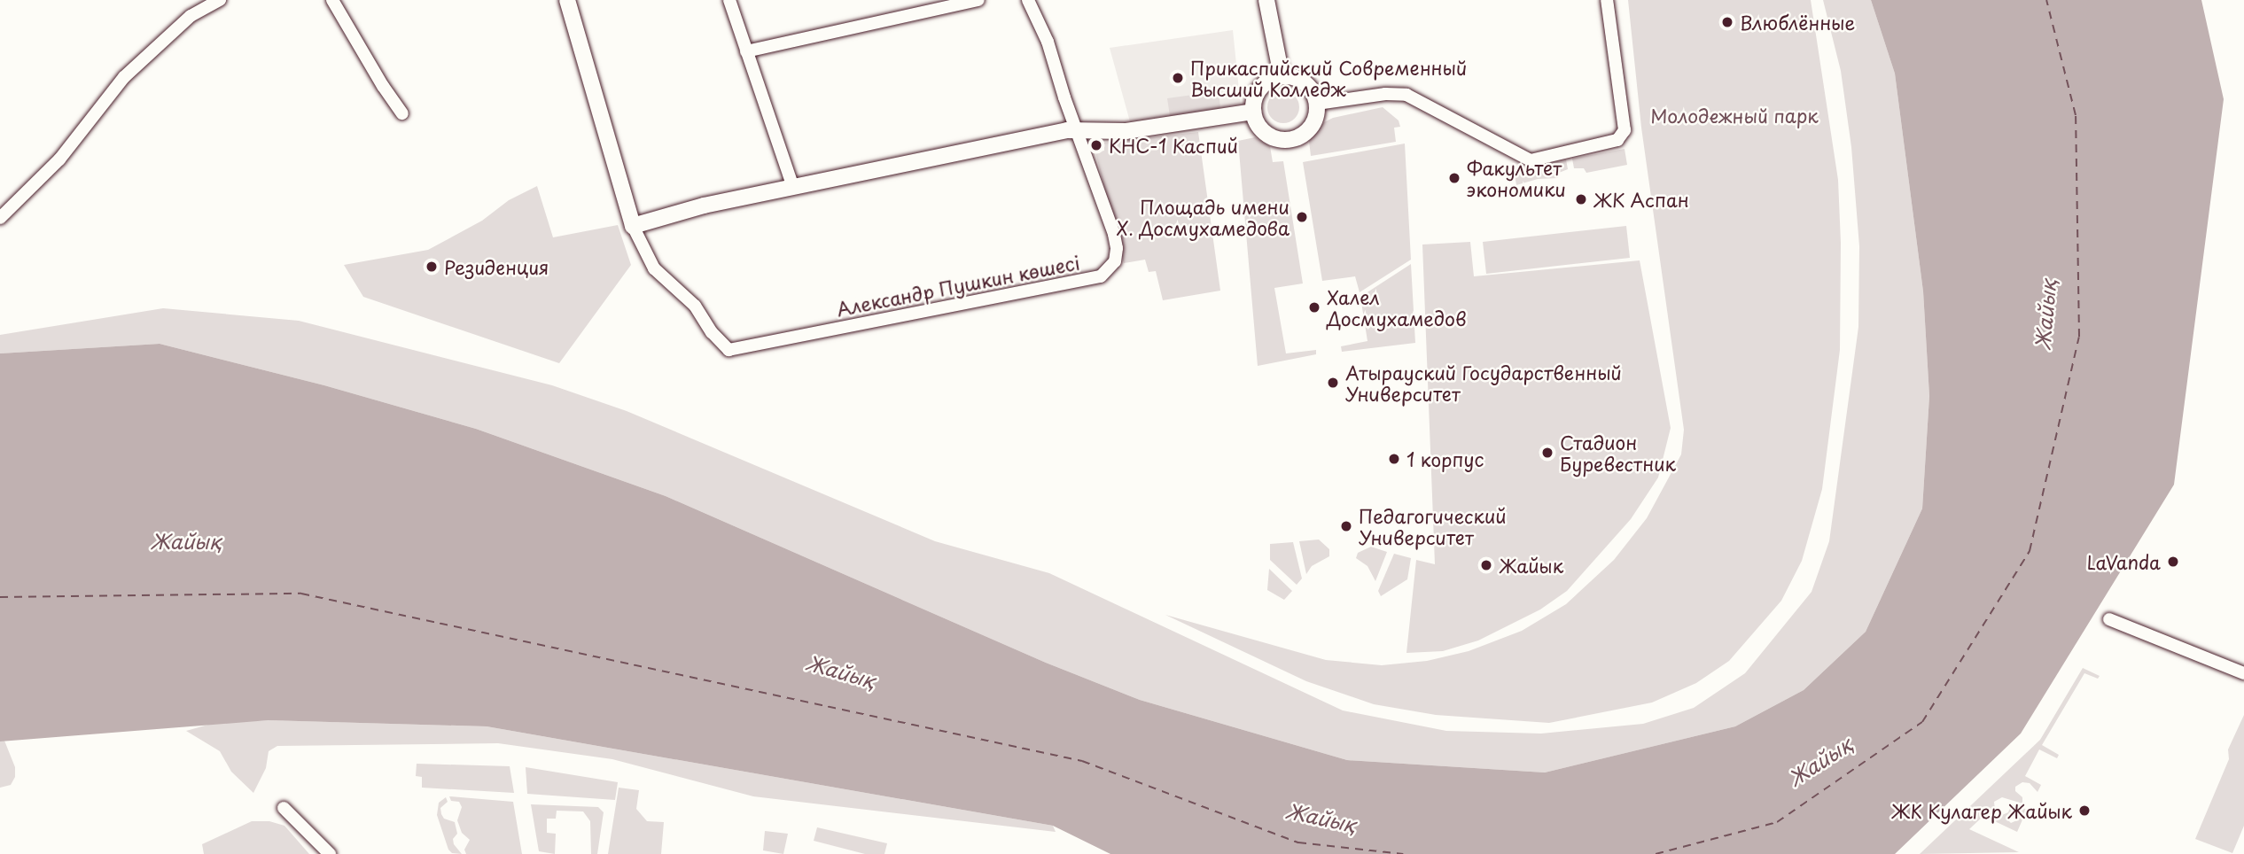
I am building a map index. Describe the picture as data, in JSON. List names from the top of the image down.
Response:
{
  "streets": {
    "street": ["Александр Пушкин көшесі"]
  },
  "water": ["Жайық"],
  "parks": ["Молодежный парк"],
  "places": [
    "Влюблённые",
    "Прикаспийский Современный Высший Колледж",
    "КНС-1 Каспий",
    "Факультет экономики",
    "ЖК Аспан",
    "Площадь имени Х. Досмухамедова",
    "Резиденция",
    "Халел Досмухамедов",
    "Атырауский Государственный Университет",
    "Стадион Буревестник",
    "1 корпус",
    "Педагогический Университет",
    "LaVanda",
    "Жайык",
    "ЖК Кулагер Жайык"
  ]
}
